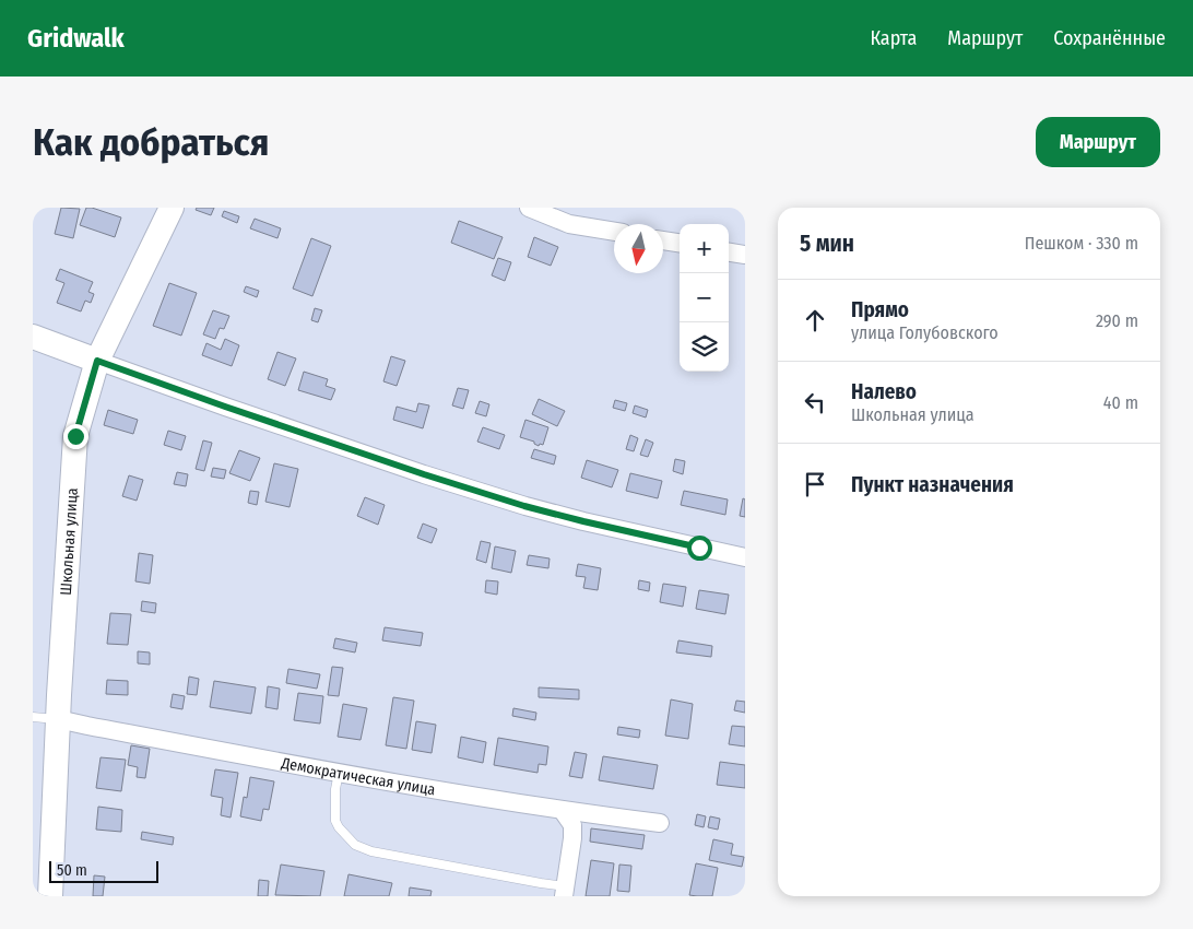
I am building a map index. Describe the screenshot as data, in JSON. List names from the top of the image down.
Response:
{
  "streets": {
    "street": ["Школьная улица", "Демократическая улица"]
  },
  "crossings": [
    ["Школьная улица", "Демократическая улица"]
  ],
  "scale_bar": "50 m",
  "north": "bottom",
  "page": {
    "header": "Gridwalk",
    "nav": ["Карта", "Маршрут", "Сохранённые"],
    "buttons": "Маршрут",
    "title": "Как добраться",
    "heading": ["5 мин", "Пешком · 330 m"],
    "map_buttons": ["+", "−"],
    "list": [
      ["Прямо", "улица Голубовского", "290 m"],
      ["Налево", "Школьная улица", "40 m"],
      "Пункт назначения"
    ],
    "scale": "50 m"
  }
}
